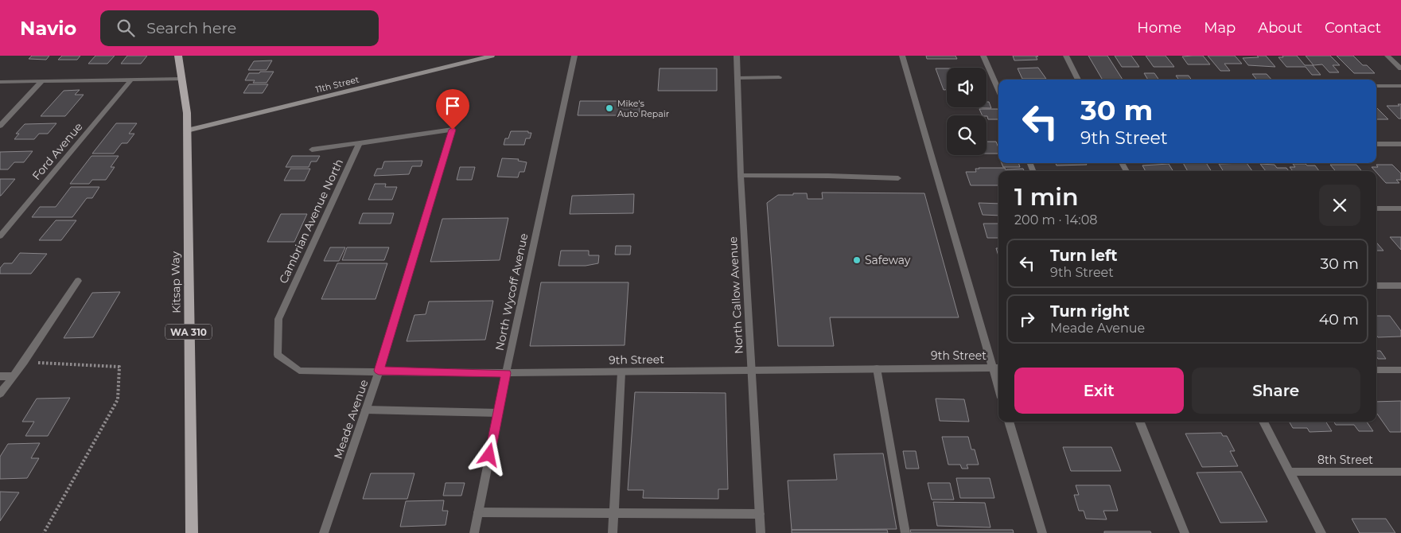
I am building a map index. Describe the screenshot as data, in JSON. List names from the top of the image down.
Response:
{
  "streets": {
    "main road": ["11th Street", "Kitsap Way", "WA 310"],
    "street": [
      "Ford Avenue",
      "Cambrian Avenue North",
      "North Wycoff Avenue",
      "North Callow Avenue",
      "9th Street",
      "Meade Avenue",
      "8th Street"
    ]
  },
  "crossings": [
    ["11th Street", "Kitsap Way"],
    ["Cambrian Avenue North", "9th Street"],
    ["Cambrian Avenue North", "Meade Avenue"],
    ["North Wycoff Avenue", "9th Street"],
    ["North Callow Avenue", "9th Street"],
    ["9th Street", "Meade Avenue"]
  ],
  "places": ["Mike's Auto Repair", "Safeway"],
  "page": {
    "header": "Navio",
    "search": "Search here",
    "nav": [
      "Home",
      "Map",
      "About",
      "Contact"
    ],
    "turn": ["30 m", "9th Street"],
    "heading": ["1 min", "200 m · 14:08"],
    "list": [
      {
        "name": "Turn left",
        "note": "9th Street",
        "value": "30 m"
      },
      {
        "name": "Turn right",
        "note": "Meade Avenue",
        "value": "40 m"
      }
    ],
    "buttons": ["Exit", "Share"]
  }
}
